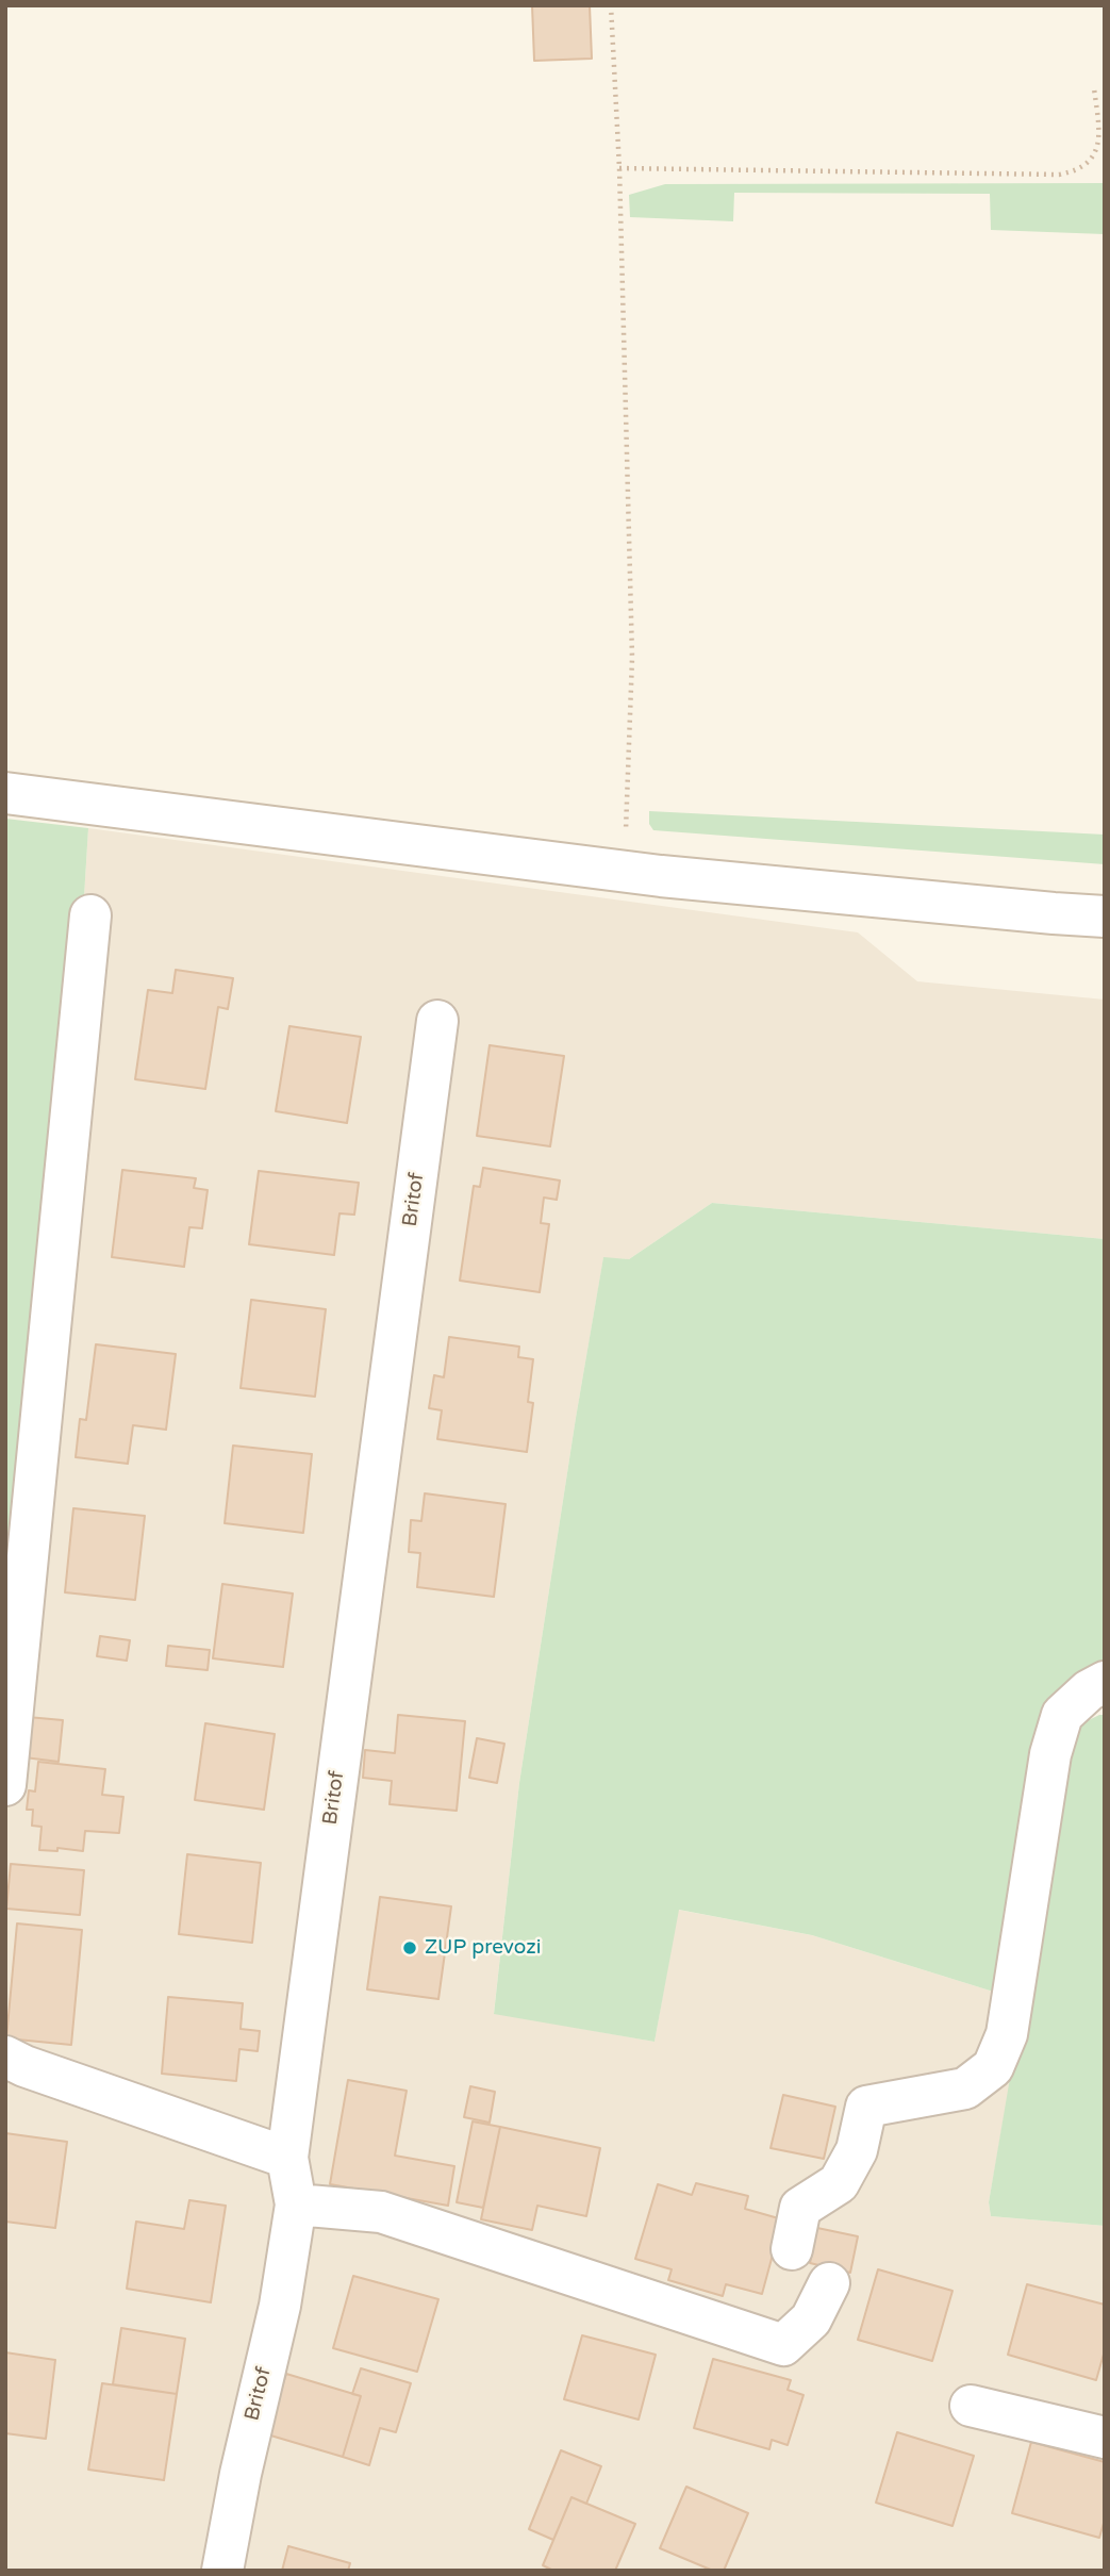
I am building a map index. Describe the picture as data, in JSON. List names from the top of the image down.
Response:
{
  "streets": {
    "street": ["Britof"]
  },
  "places": ["ZUP prevozi"]
}
